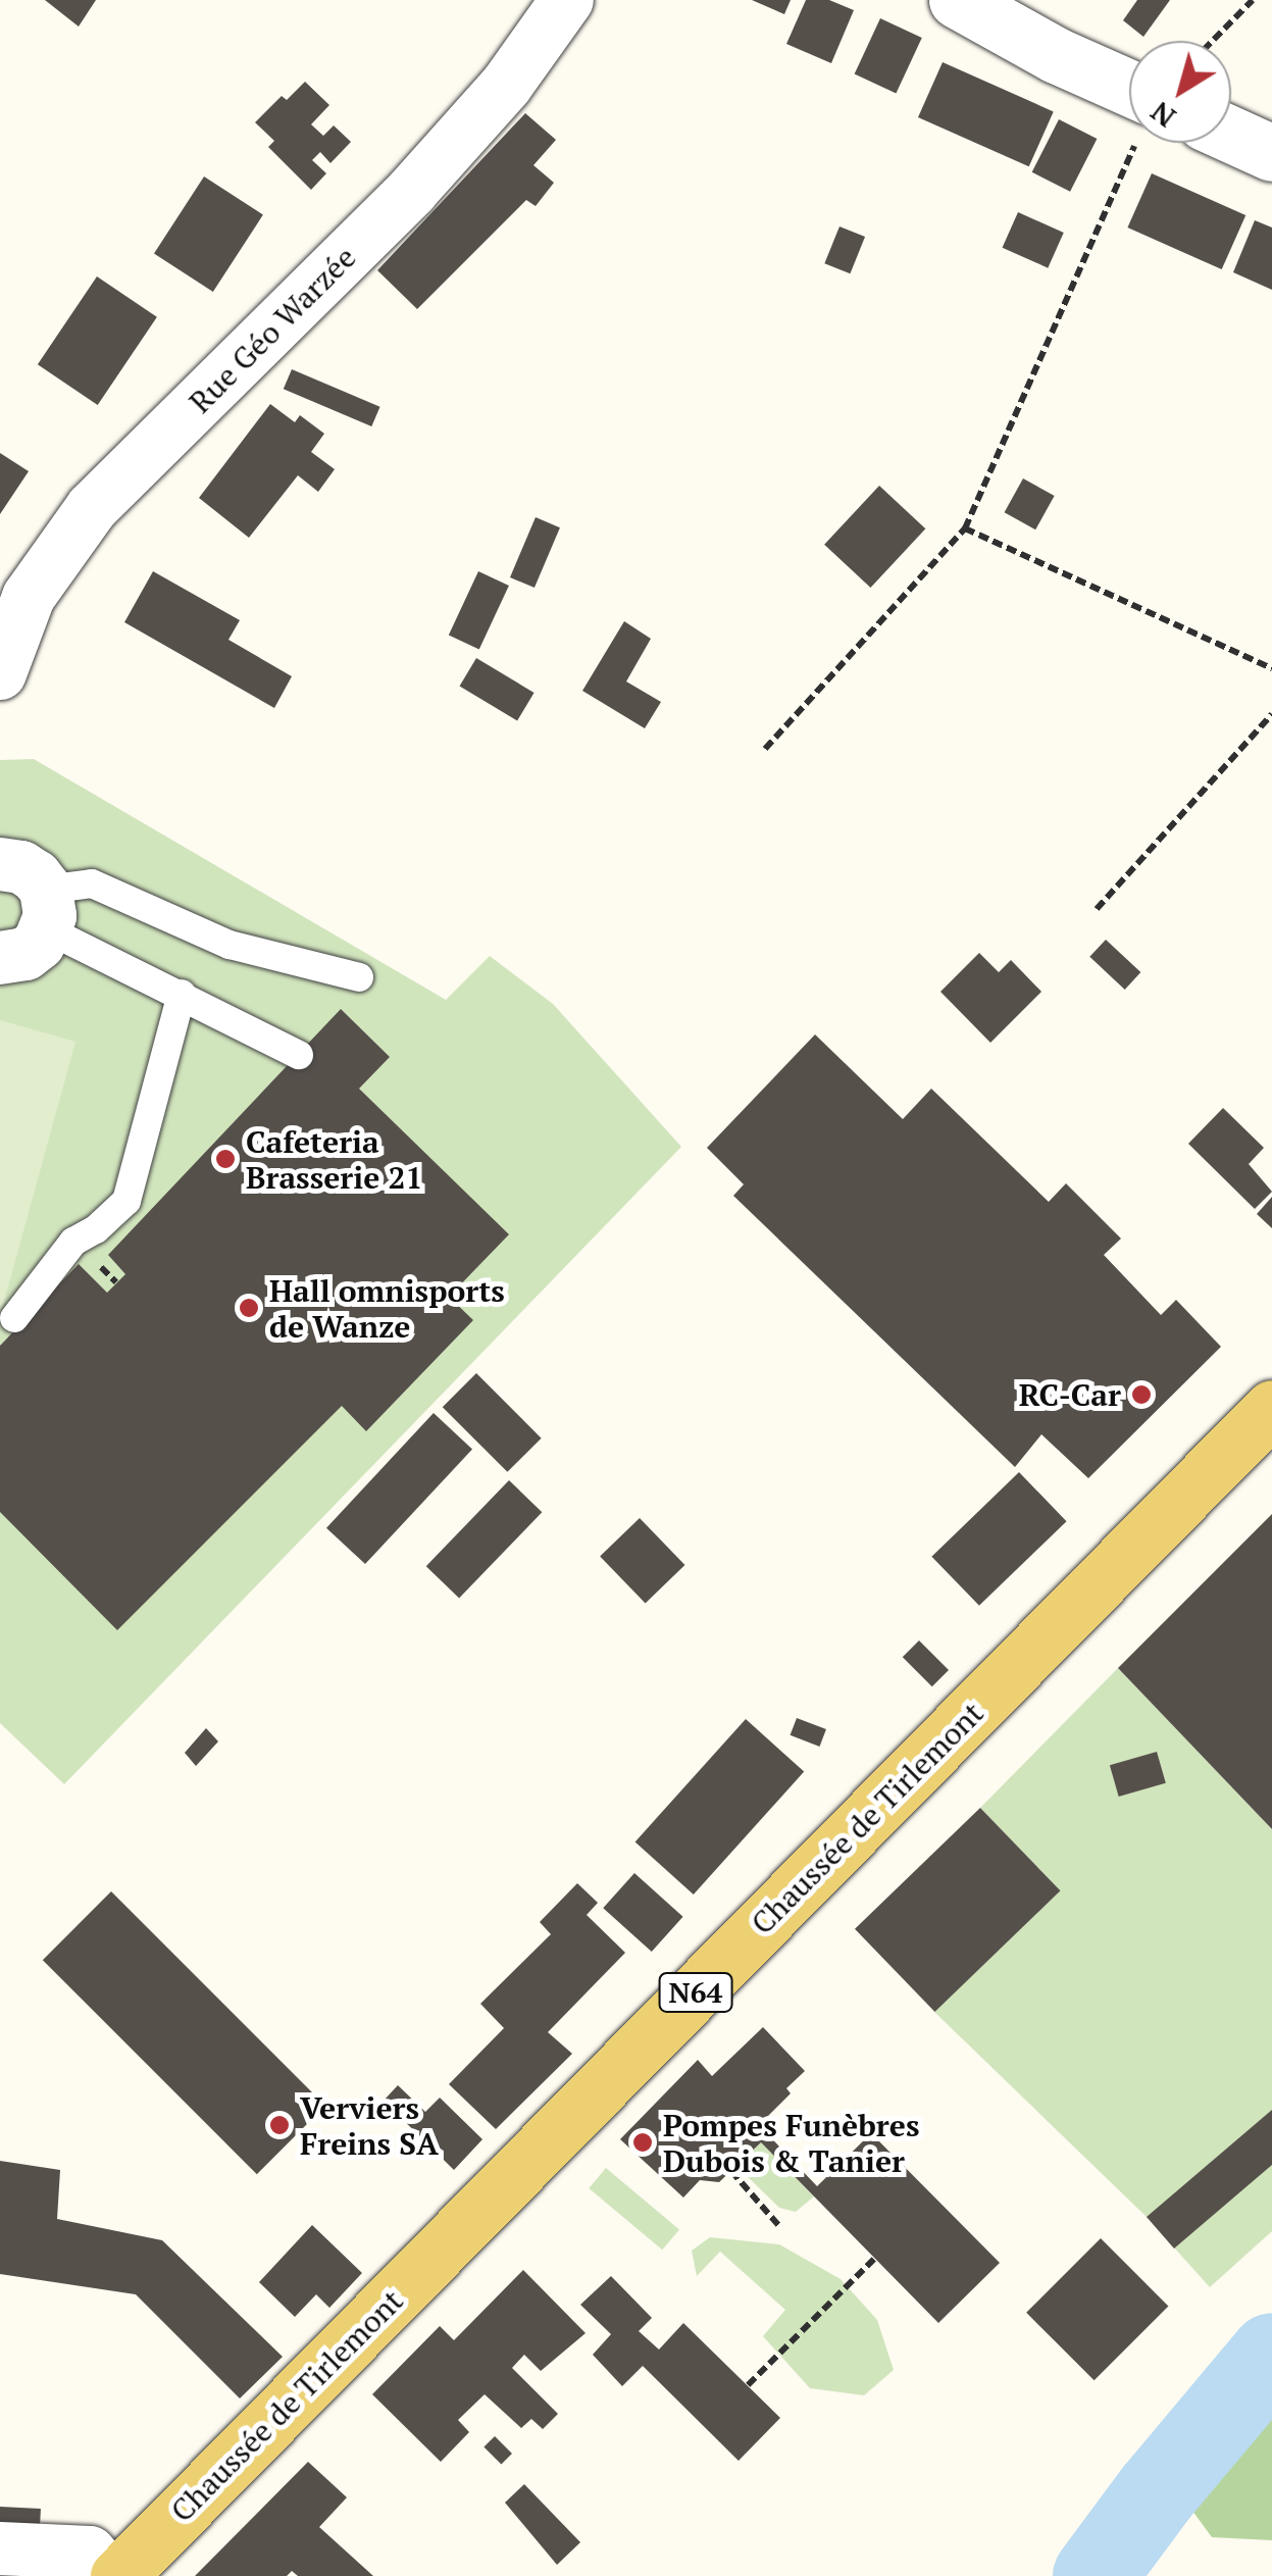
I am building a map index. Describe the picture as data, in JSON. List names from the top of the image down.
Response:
{
  "streets": {
    "main road": ["Chaussée de Tirlemont", "N64"],
    "street": ["Rue Géo Warzée"]
  },
  "places": [
    "Cafeteria Brasserie 21",
    "Hall omnisports de Wanze",
    "RC-Car",
    "Verviers Freins SA",
    "Pompes Funèbres Dubois & Tanier"
  ],
  "north": "bottom left"
}
